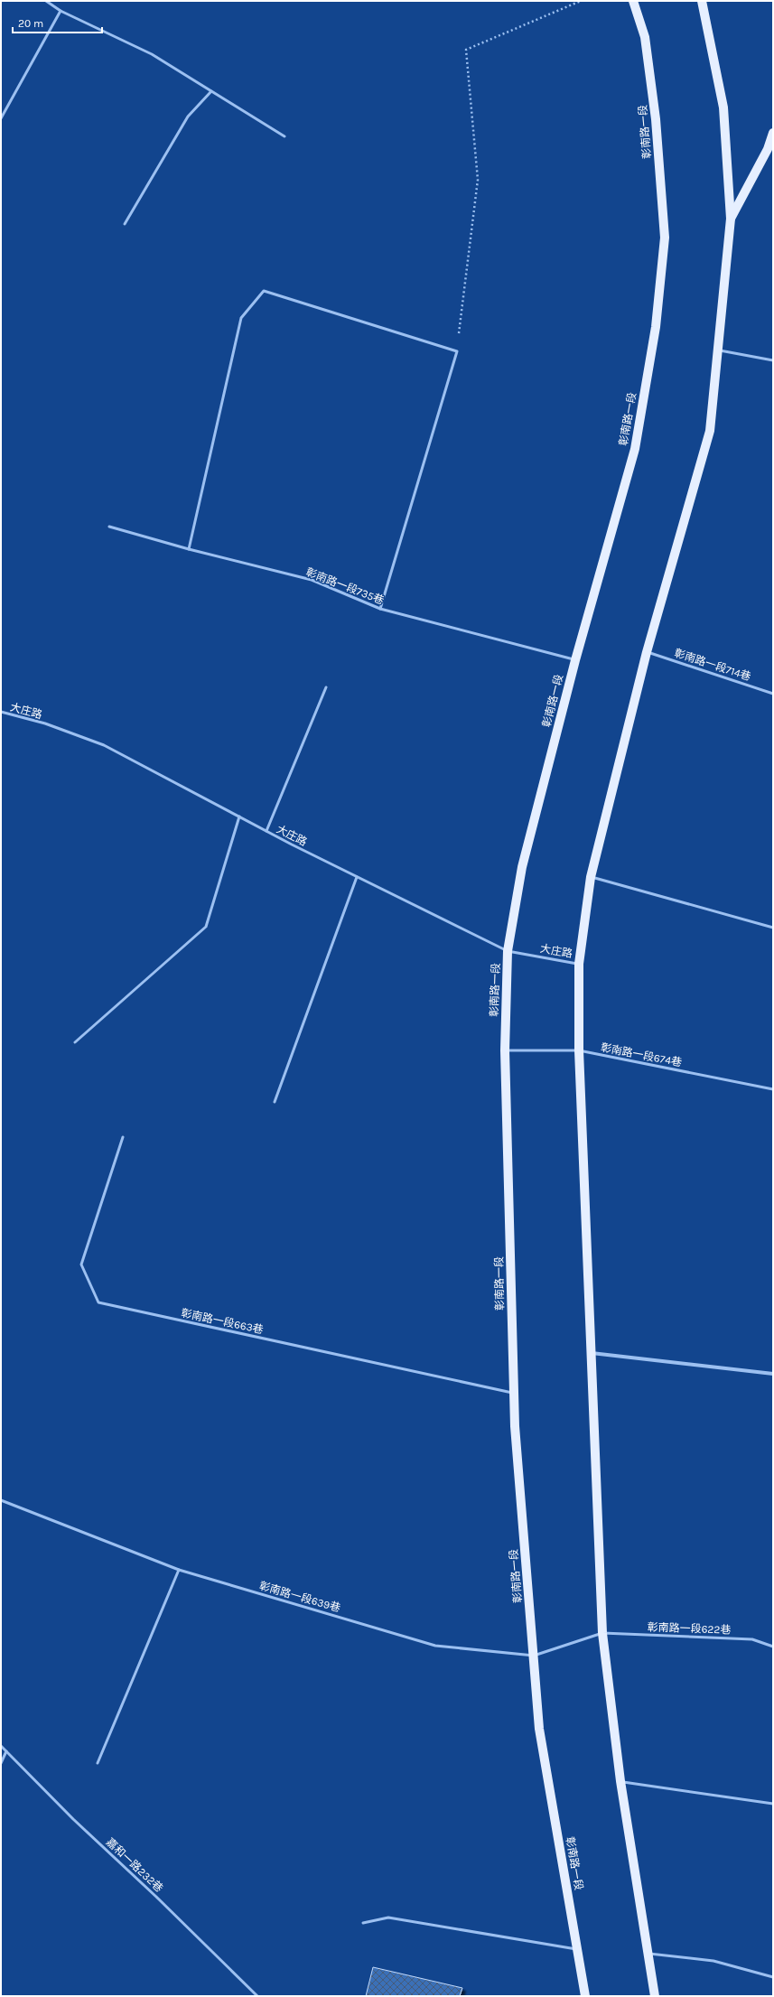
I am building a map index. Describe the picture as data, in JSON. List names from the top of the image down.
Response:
{
  "streets": {
    "main road": ["彰南路一段"],
    "lane": [
      "彰南路一段735巷",
      "彰南路一段714巷",
      "大庄路",
      "彰南路一段674巷",
      "彰南路一段663巷",
      "彰南路一段639巷",
      "彰南路一段622巷",
      "嘉和一路232巷"
    ]
  },
  "crossings": [
    ["彰南路一段", "彰南路一段735巷"],
    ["彰南路一段", "大庄路"],
    ["彰南路一段", "彰南路一段674巷"],
    ["彰南路一段", "彰南路一段663巷"],
    ["彰南路一段", "彰南路一段639巷"],
    ["彰南路一段639巷", "彰南路一段622巷"]
  ],
  "scale_bar": "20 m"
}
